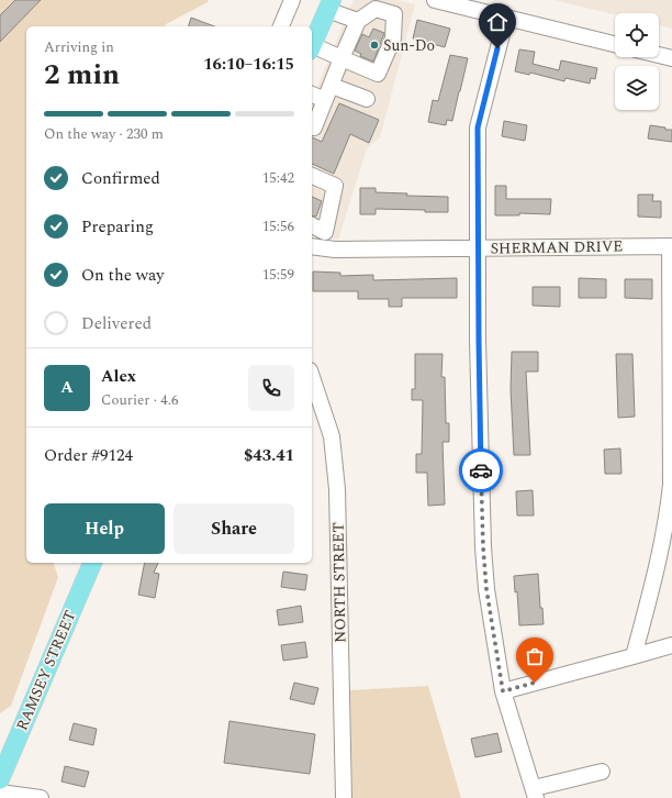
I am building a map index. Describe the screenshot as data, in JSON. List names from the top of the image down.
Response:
{
  "streets": {
    "main road": ["RAMSEY STREET"],
    "street": ["SHERMAN DRIVE", "NORTH STREET"]
  },
  "places": ["Sun-Do"],
  "page": {
    "heading": ["2 min", "Arriving in", "16:10–16:15"],
    "panel": [
      "Alex",
      "Courier · 4.6",
      "Order #9124",
      "$43.41"
    ],
    "bar": "On the way · 230 m",
    "list": [
      ["Confirmed", "15:42"],
      ["Preparing", "15:56"],
      ["On the way", "15:59"],
      "Delivered"
    ],
    "round": "A",
    "buttons": ["Help", "Share"]
  }
}
